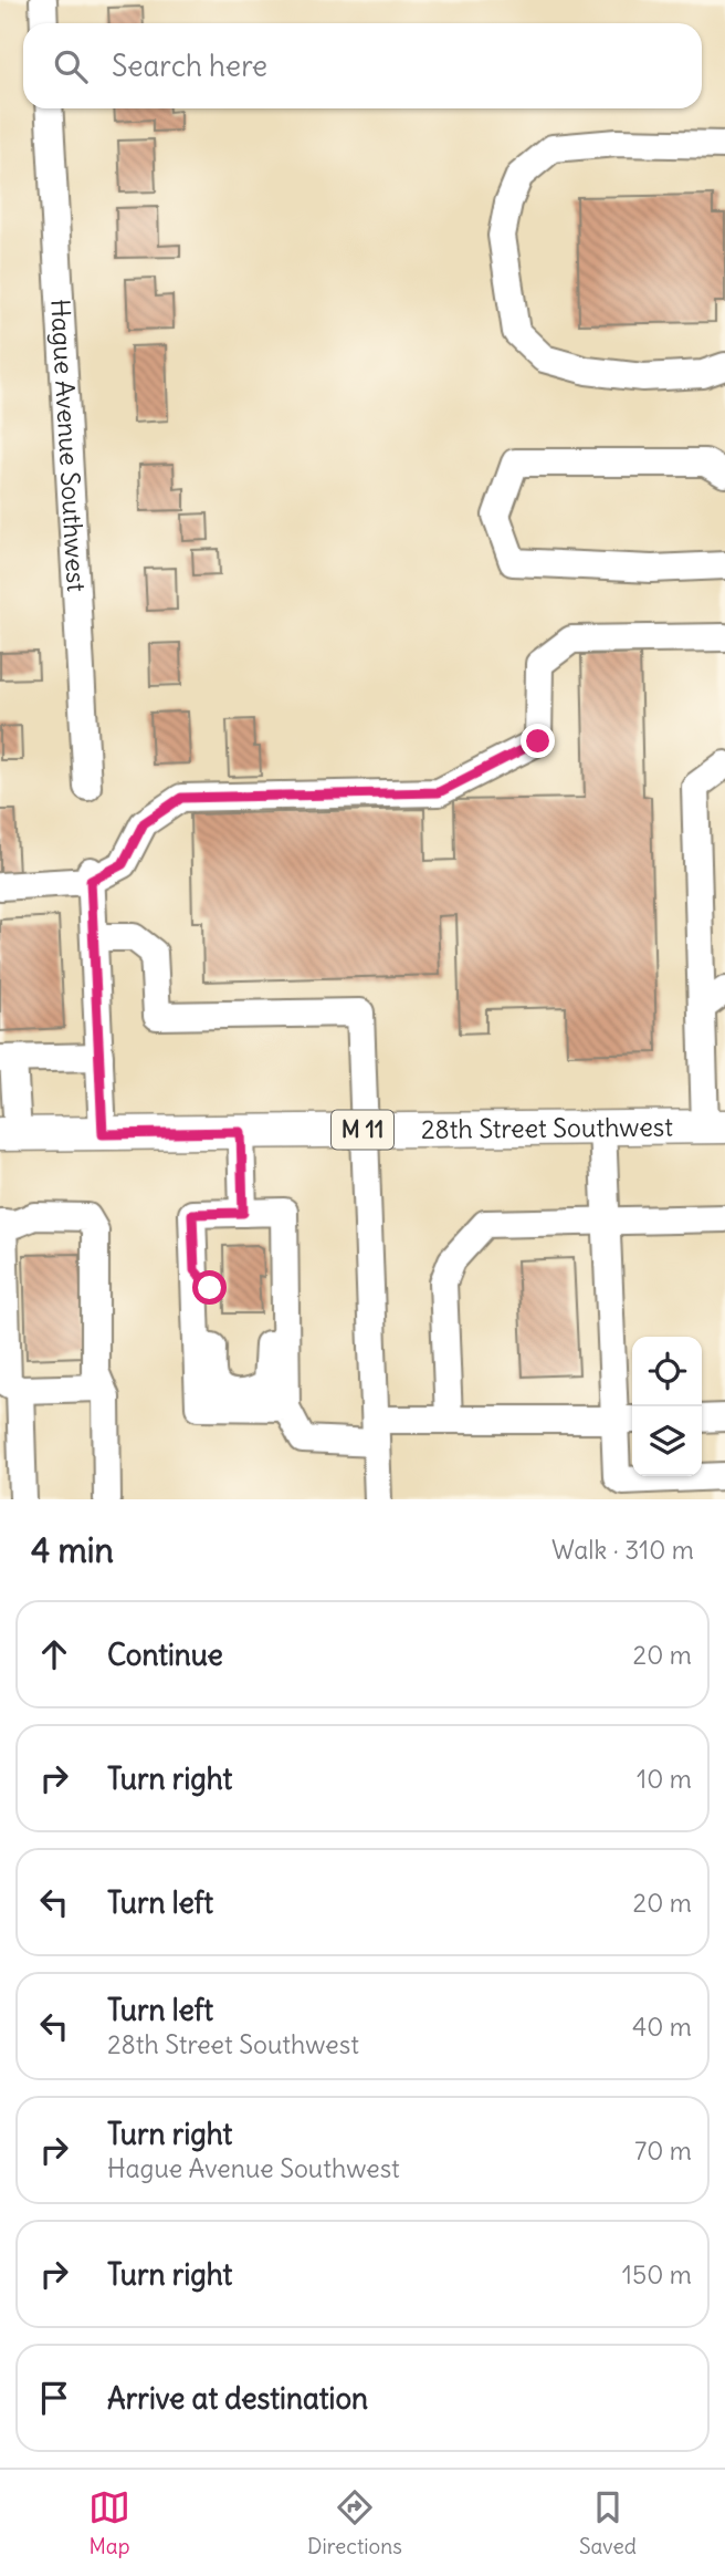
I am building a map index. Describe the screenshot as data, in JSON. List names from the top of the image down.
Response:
{
  "streets": {
    "main road": ["28th Street Southwest", "M 11"],
    "street": ["Hague Avenue Southwest"]
  },
  "page": {
    "search": "Search here",
    "heading": ["4 min", "Walk · 310 m"],
    "list": [
      ["Continue", "20 m"],
      ["Turn right", "10 m"],
      ["Turn left", "20 m"],
      ["Turn left", "28th Street Southwest", "40 m"],
      ["Turn right", "Hague Avenue Southwest", "70 m"],
      ["Turn right", "150 m"],
      "Arrive at destination"
    ],
    "nav": ["Map", "Directions", "Saved"]
  }
}
